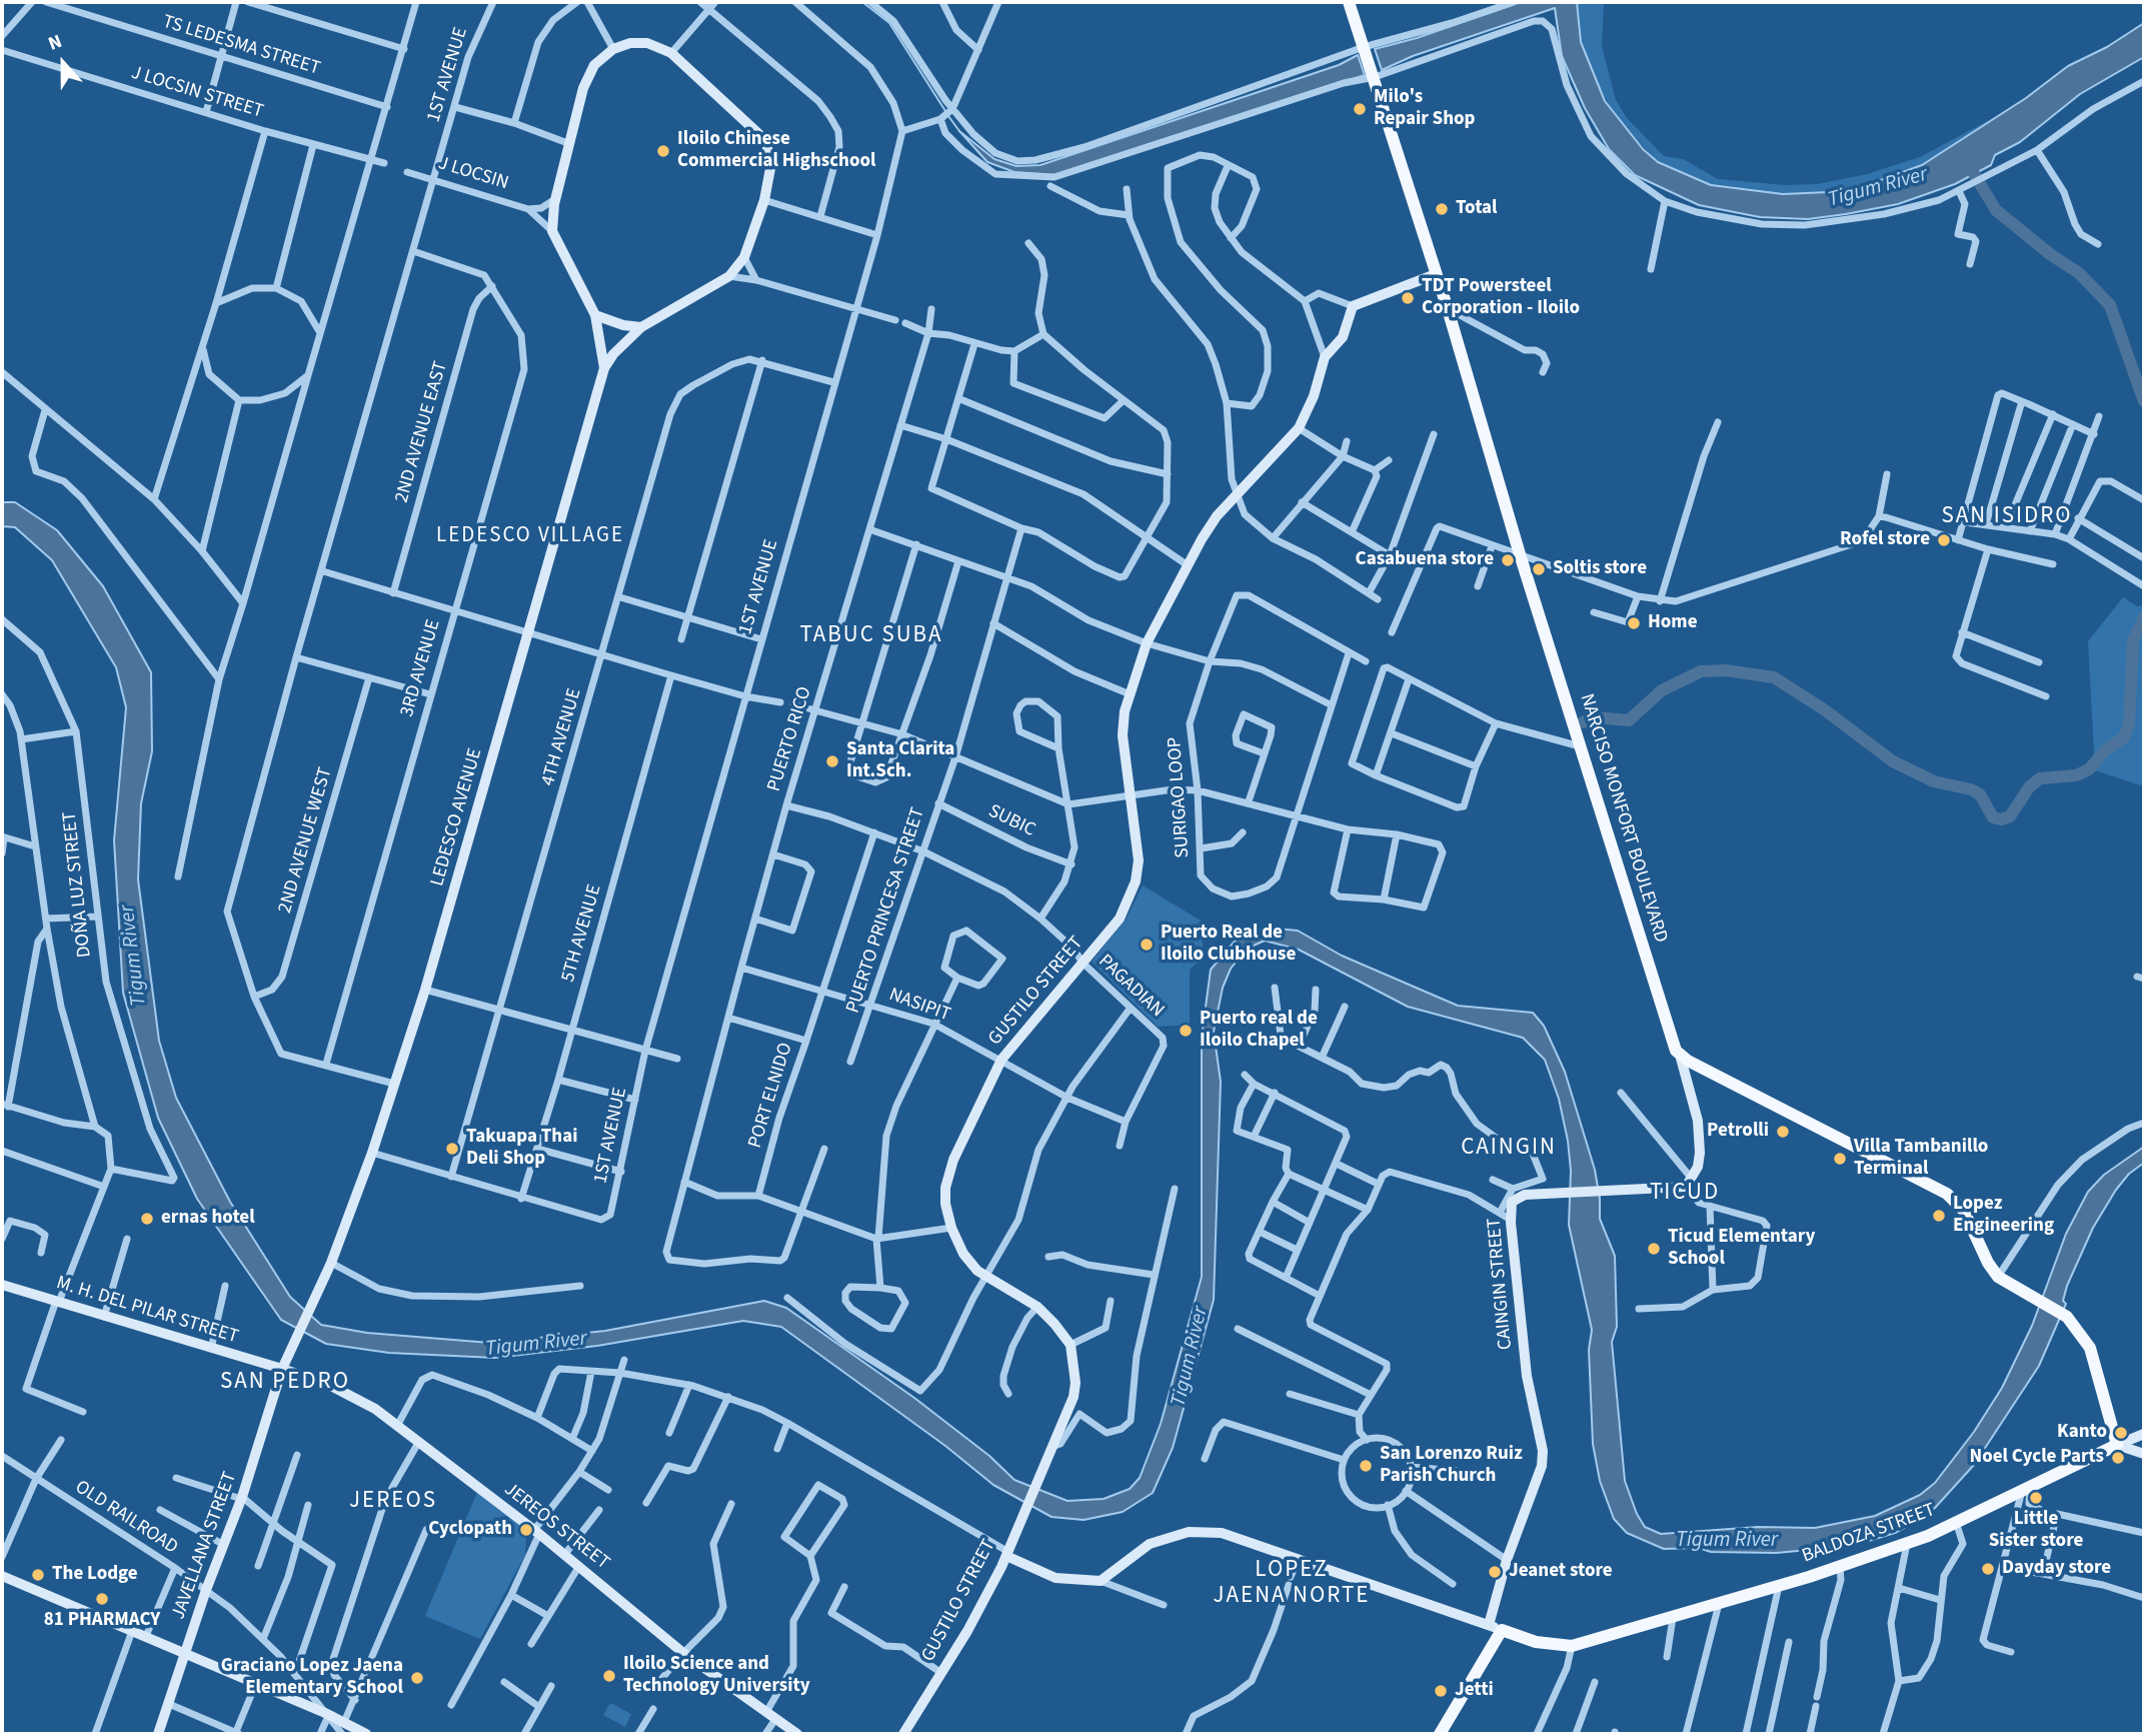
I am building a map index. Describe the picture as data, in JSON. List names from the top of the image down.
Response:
{
  "streets": {
    "main road": ["NARCISO MONFORT BOULEVARD", "BALDOZA STREET"],
    "street": [
      "TS LEDESMA STREET",
      "1ST AVENUE",
      "J LOCSIN STREET",
      "J LOCSIN",
      "2ND AVENUE EAST",
      "3RD AVENUE",
      "4TH AVENUE",
      "PUERTO RICO",
      "SURIGAO LOOP",
      "LEDESCO AVENUE",
      "SUBIC",
      "2ND AVENUE WEST",
      "DOÑA LUZ STREET",
      "PUERTO PRINCESA STREET",
      "5TH AVENUE",
      "PAGADIAN",
      "GUSTILO STREET",
      "NASIPIT",
      "PORT ELNIDO",
      "CAINGIN STREET",
      "M. H. DEL PILAR STREET",
      "OLD RAILROAD",
      "JEREOS STREET",
      "JAVELLANA STREET"
    ]
  },
  "crossings": [
    ["1ST AVENUE", "J LOCSIN"],
    ["1ST AVENUE", "3RD AVENUE"],
    ["1ST AVENUE", "LEDESCO AVENUE"],
    ["1ST AVENUE", "2ND AVENUE WEST"],
    ["1ST AVENUE", "5TH AVENUE"],
    ["2ND AVENUE EAST", "3RD AVENUE"],
    ["PUERTO RICO", "PAGADIAN"],
    ["PUERTO RICO", "NASIPIT"],
    ["PUERTO RICO", "PORT ELNIDO"],
    ["LEDESCO AVENUE", "JAVELLANA STREET"],
    ["SUBIC", "PUERTO PRINCESA STREET"],
    ["PUERTO PRINCESA STREET", "PAGADIAN"],
    ["PUERTO PRINCESA STREET", "NASIPIT"],
    ["PAGADIAN", "GUSTILO STREET"],
    ["GUSTILO STREET", "NASIPIT"],
    ["M. H. DEL PILAR STREET", "JEREOS STREET"],
    ["M. H. DEL PILAR STREET", "JAVELLANA STREET"],
    ["OLD RAILROAD", "JAVELLANA STREET"],
    ["JEREOS STREET", "JAVELLANA STREET"]
  ],
  "districts": [
    "SAN ISIDRO",
    "LEDESCO VILLAGE",
    "TABUC SUBA",
    "CAINGIN",
    "TICUD",
    "SAN PEDRO",
    "JEREOS",
    "LOPEZ JAENA NORTE"
  ],
  "water": ["Tigum River"],
  "places": [
    "Milo's Repair Shop",
    "Iloilo Chinese Commercial Highschool",
    "Total",
    "TDT Powersteel Corporation - Iloilo",
    "Rofel store",
    "Casabuena store",
    "Soltis store",
    "Home",
    "Santa Clarita Int.Sch.",
    "Puerto Real de Iloilo Clubhouse",
    "Puerto real de Iloilo Chapel",
    "Petrolli",
    "Takuapa Thai Deli Shop",
    "Villa Tambanillo Terminal",
    "Lopez Engineering",
    "ernas hotel",
    "Ticud Elementary School",
    "Kanto",
    "Noel Cycle Parts",
    "San Lorenzo Ruiz Parish Church",
    "Little Sister store",
    "Cyclopath",
    "Dayday store",
    "Jeanet store",
    "The Lodge",
    "81 PHARMACY",
    "Iloilo Science and Technology University",
    "Graciano Lopez Jaena Elementary School",
    "Jetti"
  ],
  "north": "top"
}
